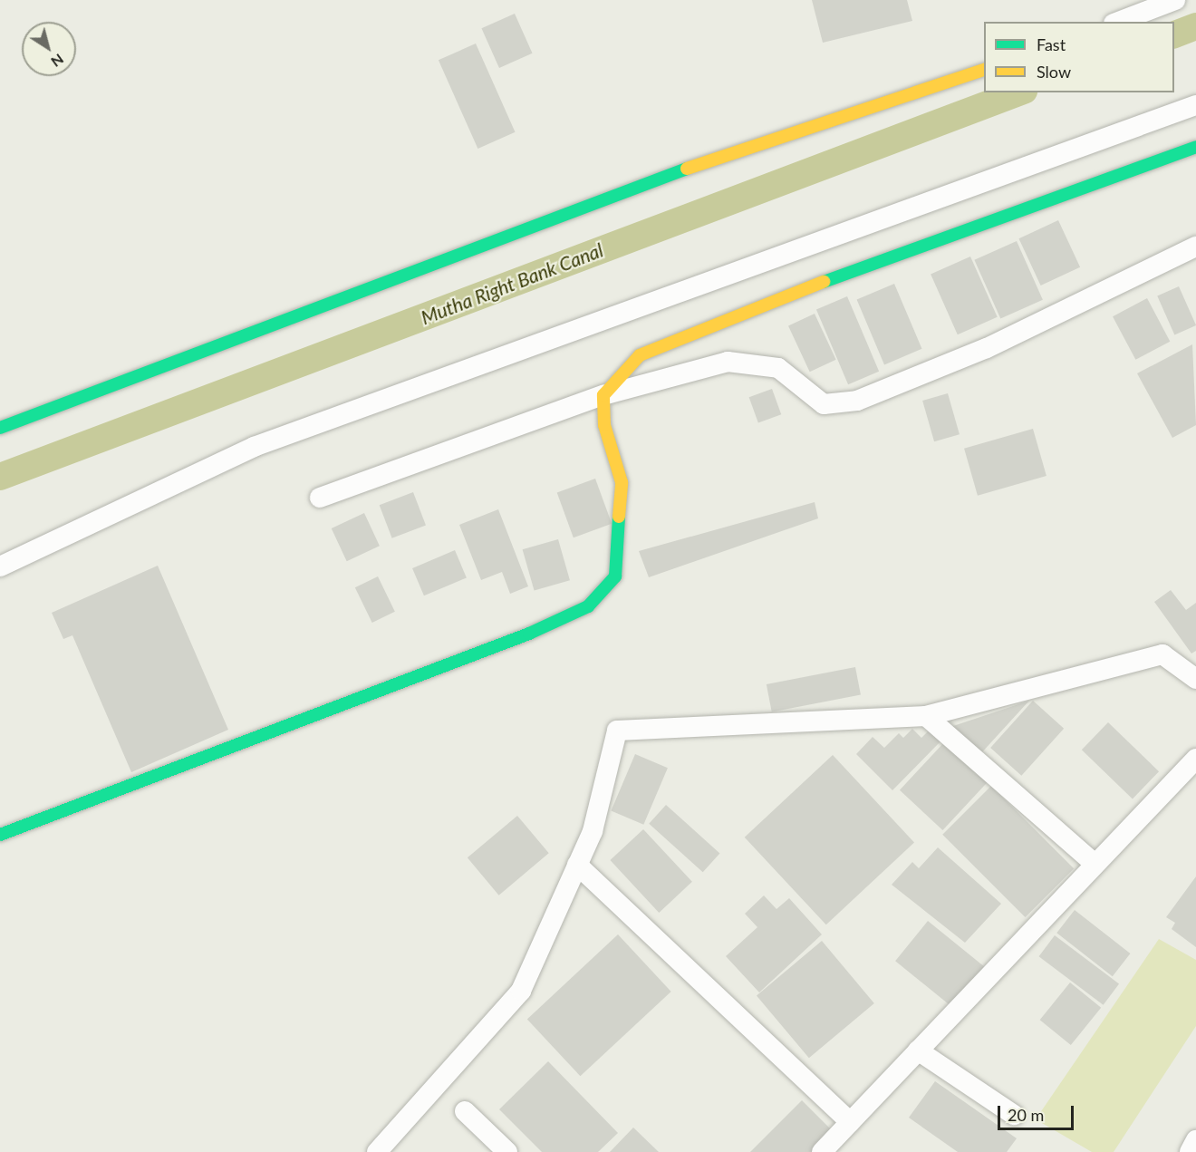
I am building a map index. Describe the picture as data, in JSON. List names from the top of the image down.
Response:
{
  "water": ["Mutha Right Bank Canal"],
  "legend": ["Fast", "Slow"],
  "scale_bar": "20 m",
  "north": "bottom right"
}
